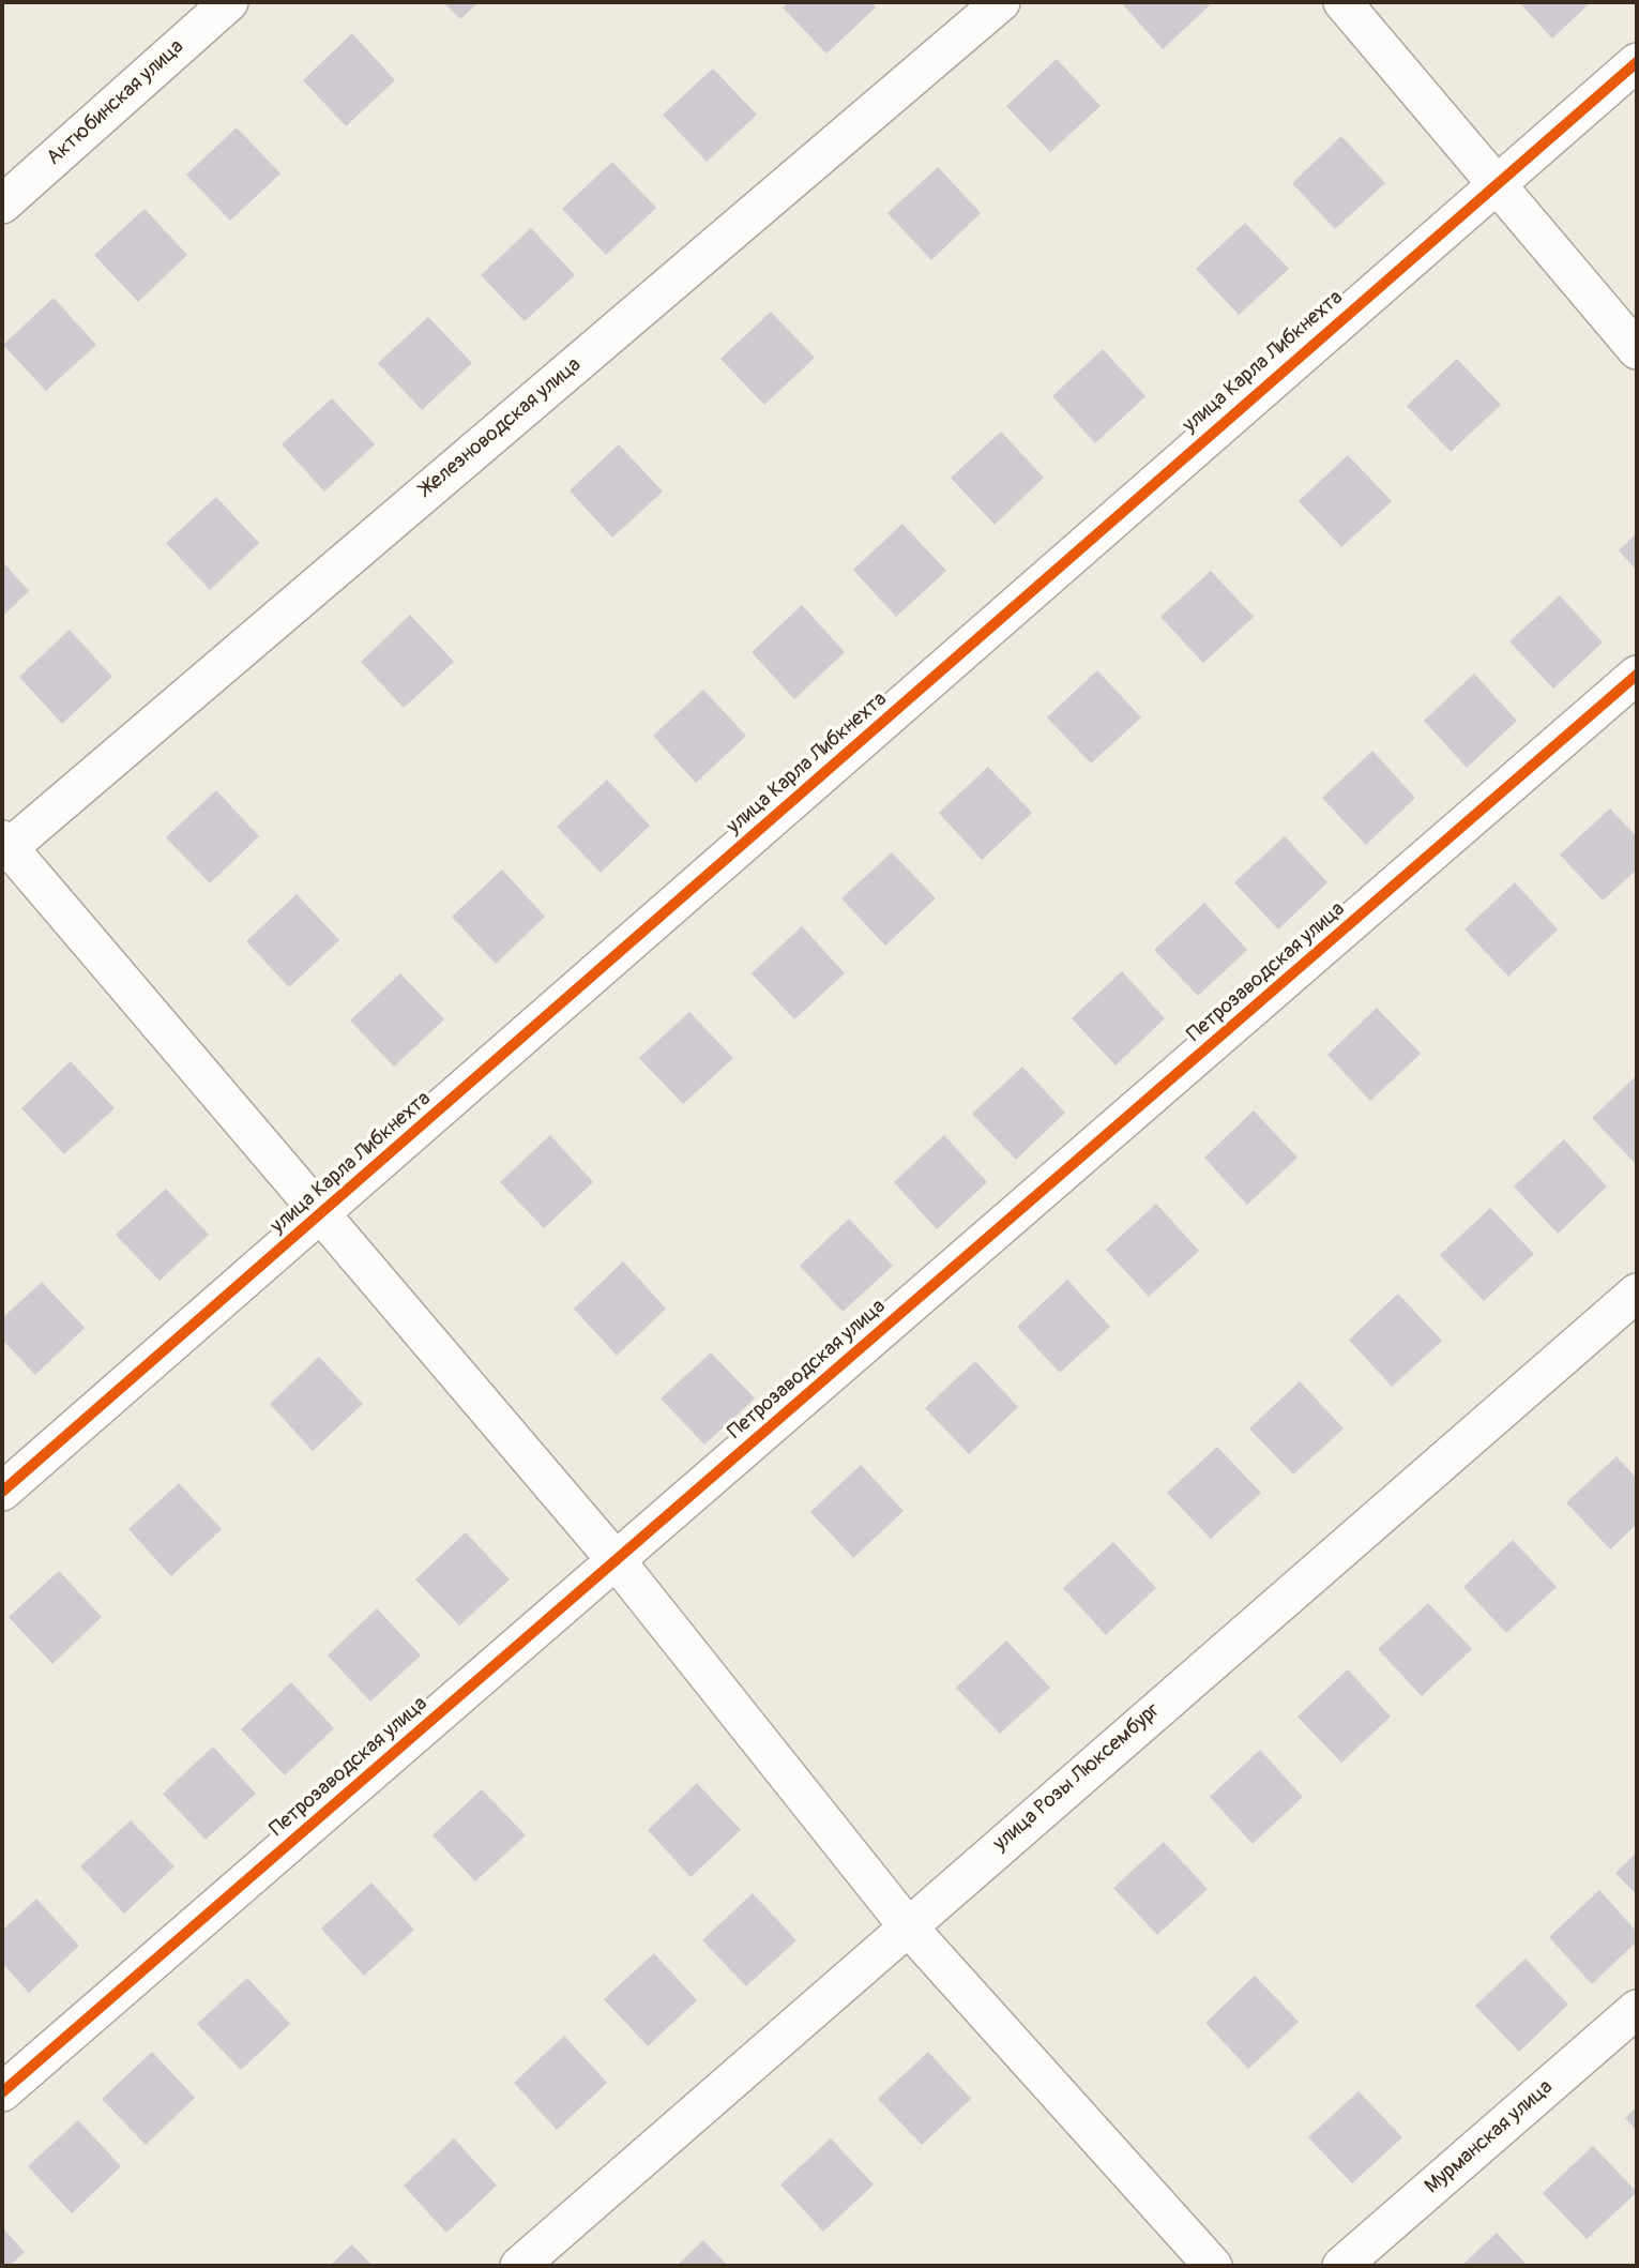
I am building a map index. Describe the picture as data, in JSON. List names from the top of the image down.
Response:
{
  "streets": {
    "street": [
      "Актюбинская улица",
      "улица Карла Либкнехта",
      "Железноводская улица",
      "Петрозаводская улица",
      "улица Розы Люксембург",
      "Мурманская улица"
    ]
  }
}
